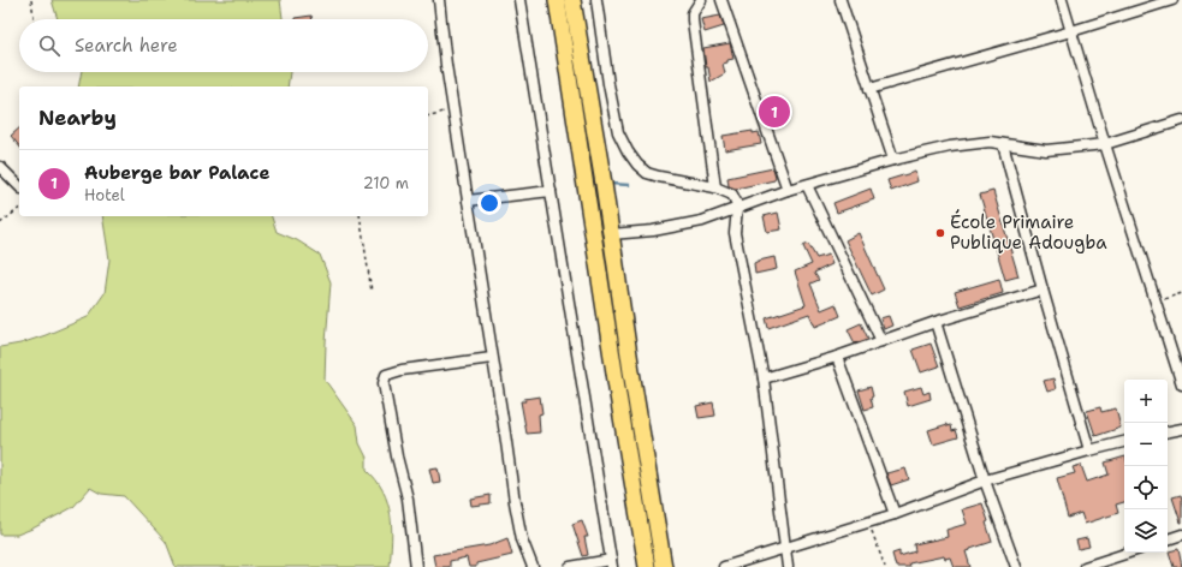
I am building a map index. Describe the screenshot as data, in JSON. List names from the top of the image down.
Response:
{
  "places": ["École Primaire Publique Adougba"],
  "page": {
    "search": "Search here",
    "heading": "Nearby",
    "pins": "1",
    "list": [
      {
        "mark": "1",
        "name": "Auberge bar Palace",
        "note": "Hotel",
        "value": "210 m"
      }
    ],
    "map_buttons": ["+", "−"]
  }
}
